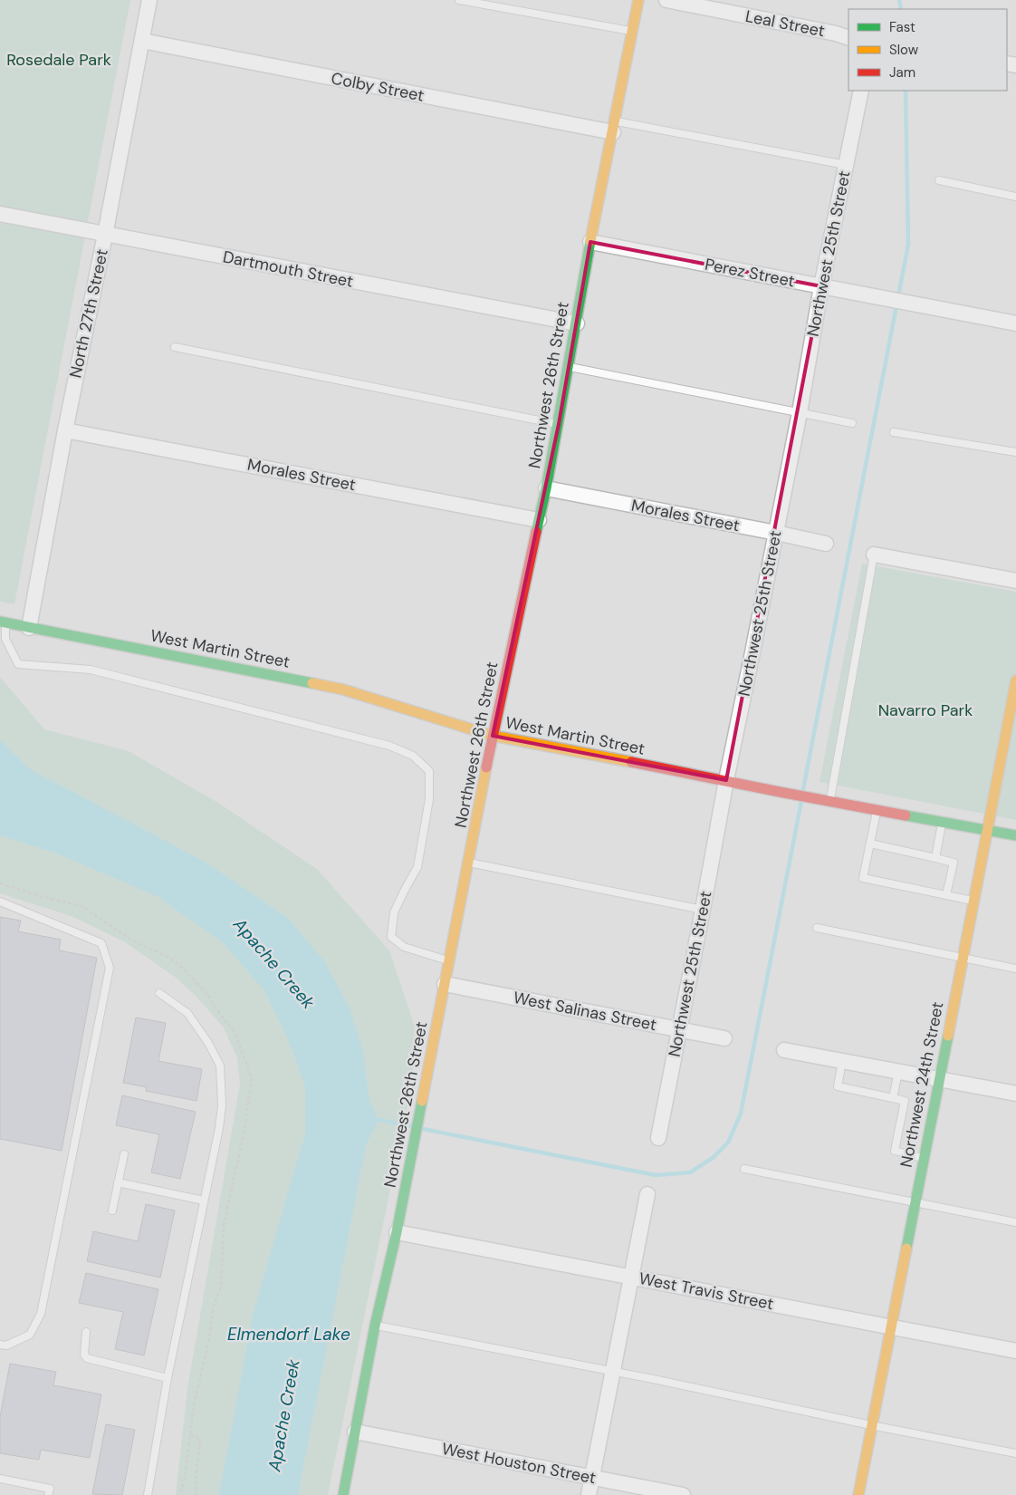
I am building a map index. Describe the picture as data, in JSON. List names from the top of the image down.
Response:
{
  "streets": {
    "street": [
      "Leal Street",
      "Colby Street",
      "Northwest 25th Street",
      "Dartmouth Street",
      "Perez Street",
      "North 27th Street",
      "Northwest 26th Street",
      "Morales Street",
      "West Martin Street",
      "West Salinas Street",
      "Northwest 24th Street",
      "West Travis Street",
      "West Houston Street"
    ]
  },
  "crossings": [
    ["Colby Street", "North 27th Street"],
    ["Colby Street", "Northwest 26th Street"],
    ["Northwest 25th Street", "Perez Street"],
    ["Northwest 25th Street", "Morales Street"],
    ["Northwest 25th Street", "West Martin Street"],
    ["Northwest 25th Street", "West Salinas Street"],
    ["Dartmouth Street", "North 27th Street"],
    ["Dartmouth Street", "Northwest 26th Street"],
    ["Perez Street", "Northwest 26th Street"],
    ["North 27th Street", "Morales Street"],
    ["North 27th Street", "West Martin Street"],
    ["Northwest 26th Street", "Morales Street"],
    ["Northwest 26th Street", "West Martin Street"],
    ["Northwest 26th Street", "West Salinas Street"],
    ["Northwest 26th Street", "West Travis Street"],
    ["Northwest 26th Street", "West Houston Street"],
    ["West Martin Street", "Northwest 24th Street"],
    ["Northwest 24th Street", "West Travis Street"]
  ],
  "water": ["Apache Creek", "Elmendorf Lake"],
  "parks": ["Rosedale Park", "Navarro Park"],
  "legend": ["Fast", "Slow", "Jam"]
}
